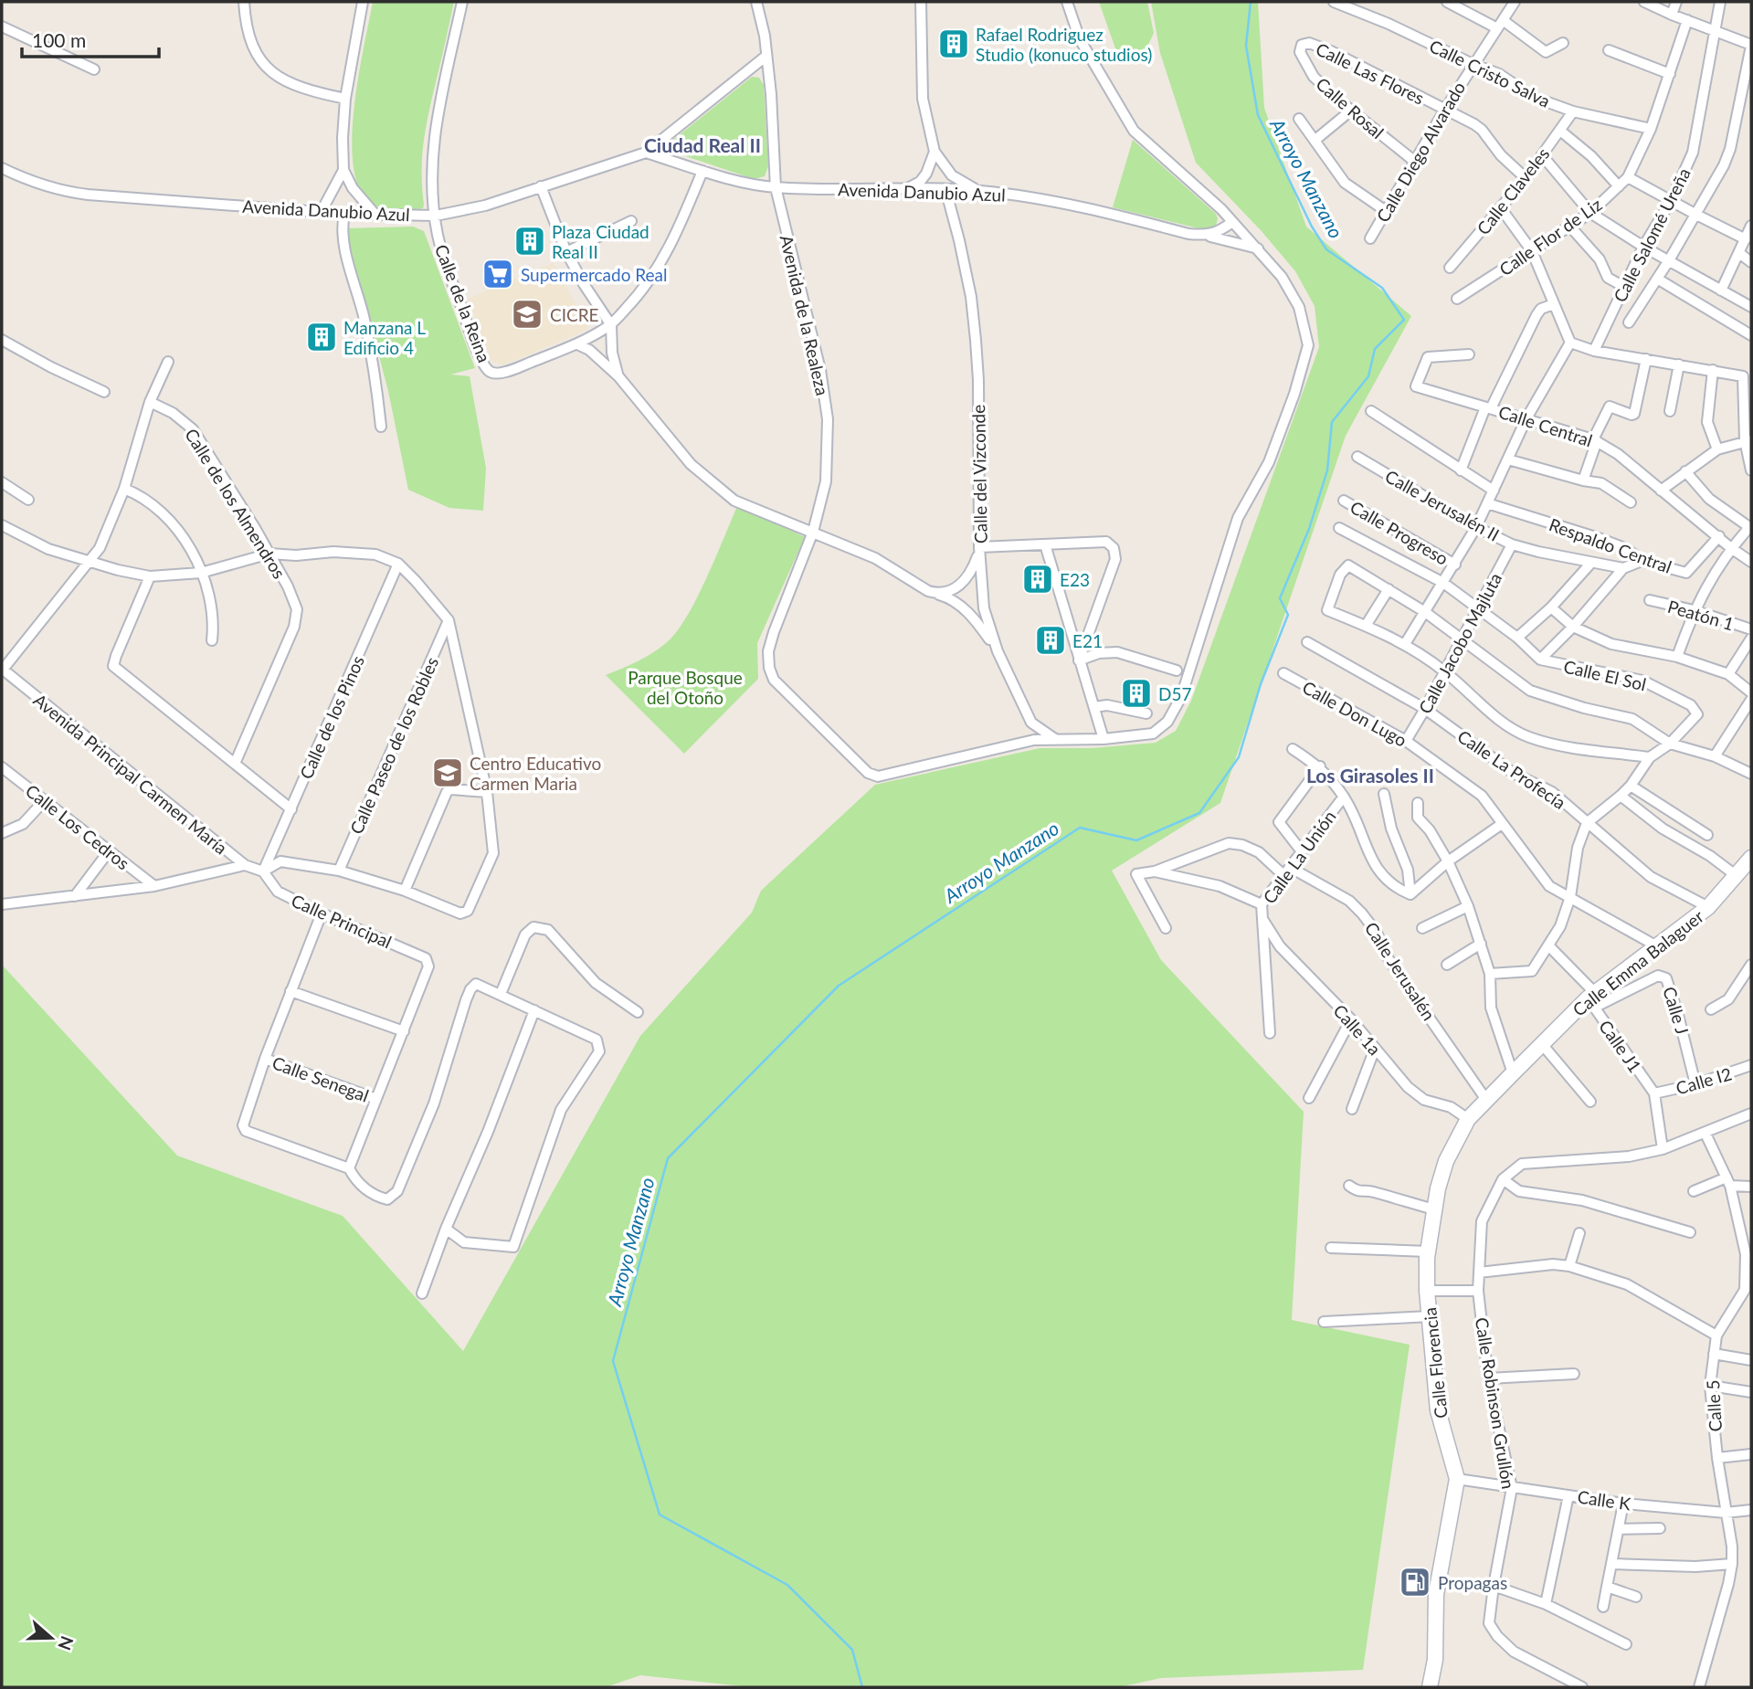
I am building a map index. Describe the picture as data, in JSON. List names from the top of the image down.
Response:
{
  "streets": {
    "street": [
      "Calle Las Flores",
      "Calle Cristo Salva",
      "Calle Rosal",
      "Calle Diego Alvarado",
      "Calle Claveles",
      "Avenida Danubio Azul",
      "Calle Salomé Ureña",
      "Calle Flor de Liz",
      "Calle de la Reina",
      "Avenida de la Realeza",
      "Calle Central",
      "Calle del Vizconde",
      "Calle de los Almendros",
      "Calle Jerusalén II",
      "Calle Progreso",
      "Respaldo Central",
      "Peatón 1",
      "Calle Jacobo Majluta",
      "Calle El Sol",
      "Calle Don Lugo",
      "Calle de los Pinos",
      "Calle Paseo de los Robles",
      "Calle La Profecía",
      "Avenida Principal Carmen María",
      "Calle Los Cedros",
      "Calle La Unión",
      "Calle Principal",
      "Calle Emma Balaguer",
      "Calle Jerusalén",
      "Calle J",
      "Calle 1a",
      "Calle J1",
      "Calle Senegal",
      "Calle I2",
      "Calle Florencia",
      "Calle Robinson Grullón",
      "Calle 5",
      "Calle K"
    ]
  },
  "crossings": [
    ["Calle Las Flores", "Calle Rosal"],
    ["Calle Las Flores", "Calle Diego Alvarado"],
    ["Calle Las Flores", "Calle Claveles"],
    ["Calle Cristo Salva", "Calle Diego Alvarado"],
    ["Calle Cristo Salva", "Calle Claveles"],
    ["Calle Cristo Salva", "Calle Flor de Liz"],
    ["Calle Rosal", "Calle Diego Alvarado"],
    ["Avenida Danubio Azul", "Calle de la Reina"],
    ["Avenida Danubio Azul", "Avenida de la Realeza"],
    ["Avenida Danubio Azul", "Calle del Vizconde"],
    ["Calle Central", "Respaldo Central"],
    ["Calle Jerusalén II", "Calle Jacobo Majluta"],
    ["Calle Jacobo Majluta", "Calle El Sol"],
    ["Calle Jacobo Majluta", "Calle Don Lugo"],
    ["Calle Jacobo Majluta", "Calle La Profecía"],
    ["Calle El Sol", "Calle La Profecía"],
    ["Calle Don Lugo", "Calle Emma Balaguer"],
    ["Calle de los Pinos", "Avenida Principal Carmen María"],
    ["Calle de los Pinos", "Calle Principal"],
    ["Calle La Profecía", "Calle Emma Balaguer"],
    ["Avenida Principal Carmen María", "Calle Principal"],
    ["Calle La Unión", "Calle Jerusalén"],
    ["Calle La Unión", "Calle 1a"],
    ["Calle Emma Balaguer", "Calle Jerusalén"],
    ["Calle Emma Balaguer", "Calle J"],
    ["Calle Emma Balaguer", "Calle 1a"],
    ["Calle Emma Balaguer", "Calle J1"],
    ["Calle Emma Balaguer", "Calle Florencia"],
    ["Calle J", "Calle J1"],
    ["Calle J", "Calle I2"],
    ["Calle 1a", "Calle Florencia"],
    ["Calle J1", "Calle I2"],
    ["Calle Florencia", "Calle K"],
    ["Calle Robinson Grullón", "Calle K"],
    ["Calle 5", "Calle K"]
  ],
  "districts": ["Ciudad Real II", "Los Girasoles II"],
  "water": ["Arroyo Manzano"],
  "parks": ["Parque Bosque del Otoño"],
  "places": {
    "building": [
      "Rafael Rodriguez Studio (konuco studios)",
      "Plaza Ciudad Real II",
      "Manzana L Edificio 4",
      "E23",
      "E21",
      "D57"
    ],
    "supermarket": ["Supermercado Real"],
    "school or university": ["CICRE", "Centro Educativo Carmen Maria"],
    "fuel station": ["Propagas"]
  },
  "scale_bar": "100 m",
  "north": "right"
}
